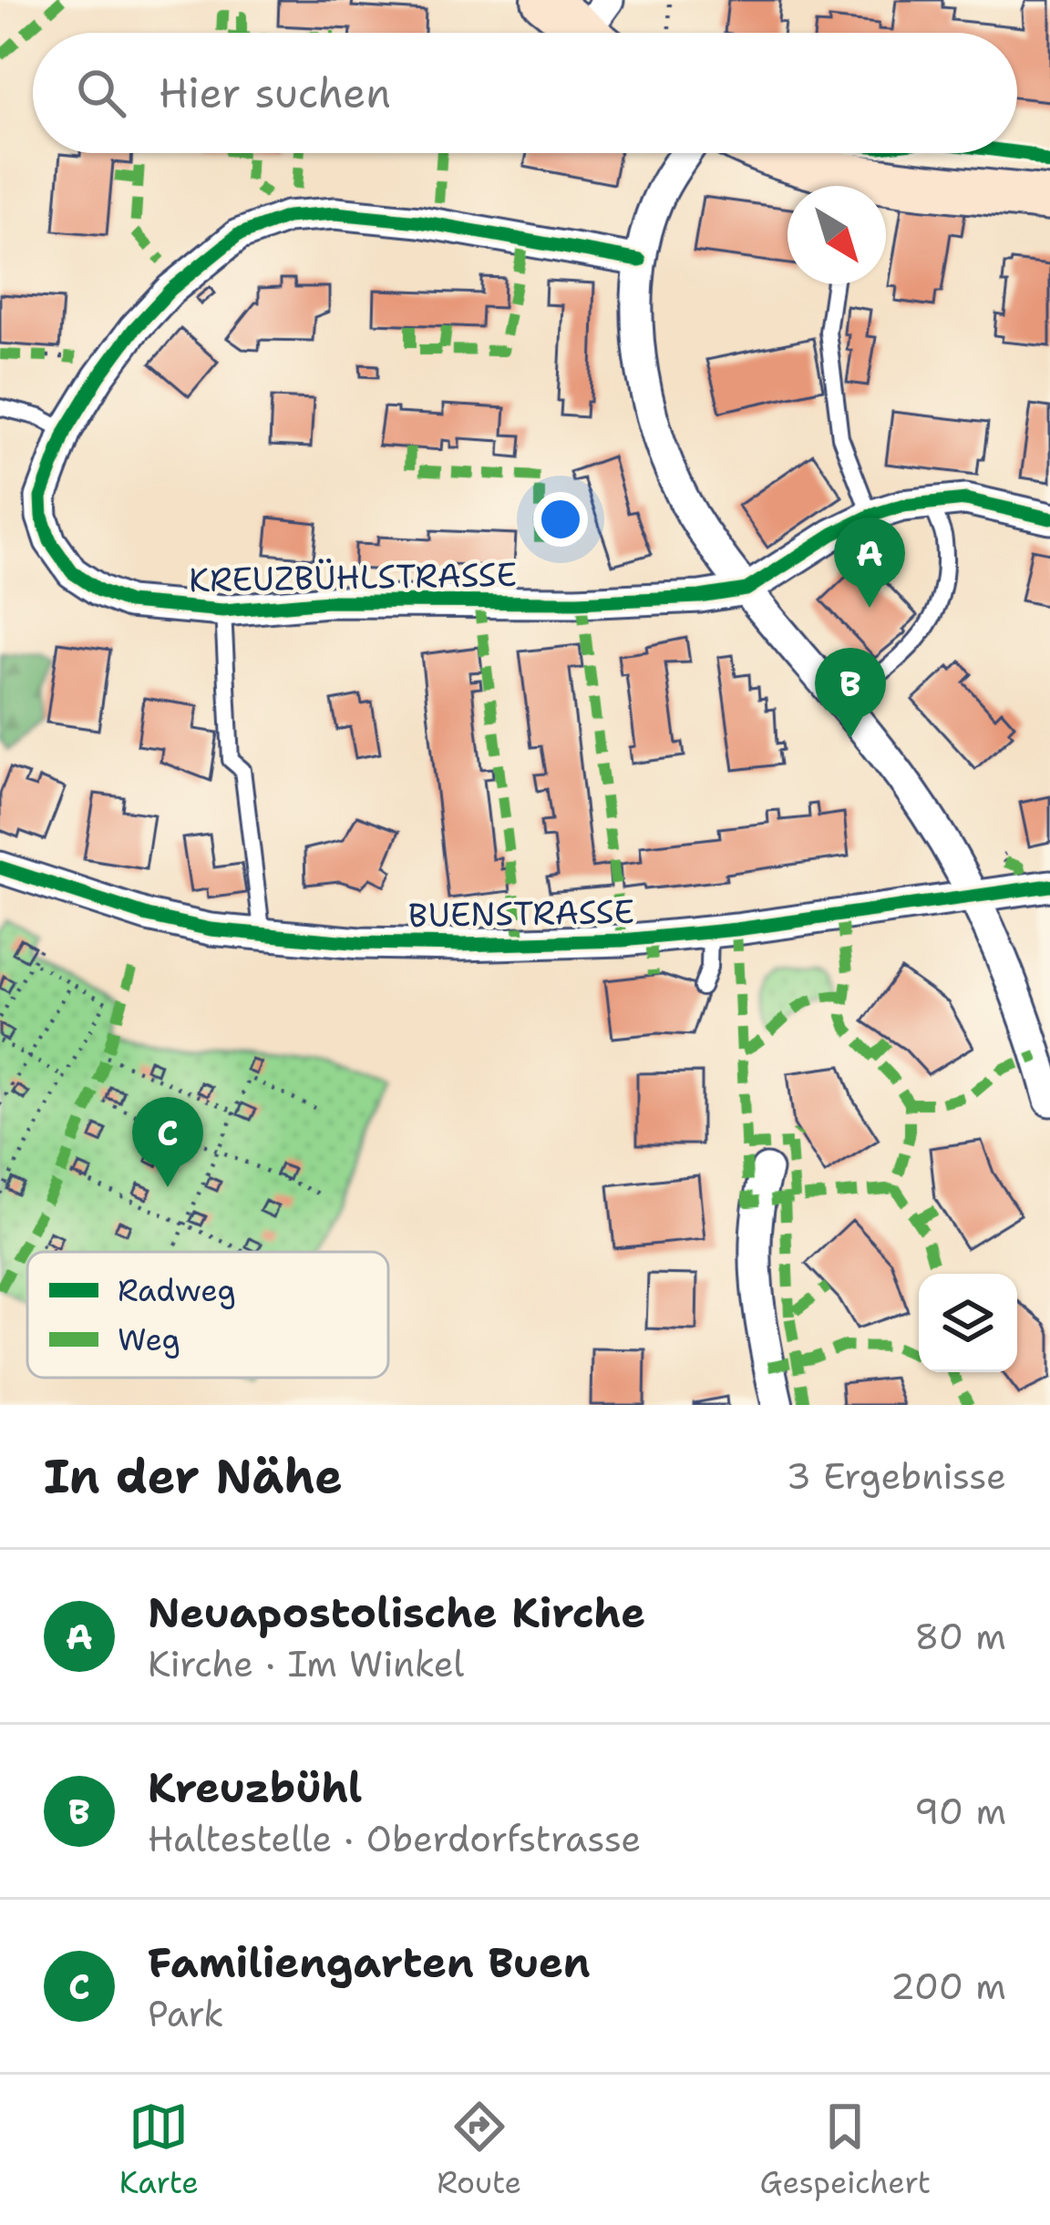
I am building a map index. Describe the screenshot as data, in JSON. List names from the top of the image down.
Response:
{
  "streets": {
    "street": ["KREUZBÜHLSTRASSE", "BUENSTRASSE"]
  },
  "legend": ["Radweg", "Weg"],
  "north": "bottom right",
  "page": {
    "search": "Hier suchen",
    "pins": ["A", "B", "C"],
    "heading": ["In der Nähe", "3 Ergebnisse"],
    "list": [
      {
        "mark": "A",
        "name": "Neuapostolische Kirche",
        "note": "Kirche · Im Winkel",
        "value": "80 m"
      },
      {
        "mark": "B",
        "name": "Kreuzbühl",
        "note": "Haltestelle · Oberdorfstrasse",
        "value": "90 m"
      },
      {
        "mark": "C",
        "name": "Familiengarten Buen",
        "note": "Park",
        "value": "200 m"
      }
    ],
    "nav": ["Karte", "Route", "Gespeichert"]
  }
}
